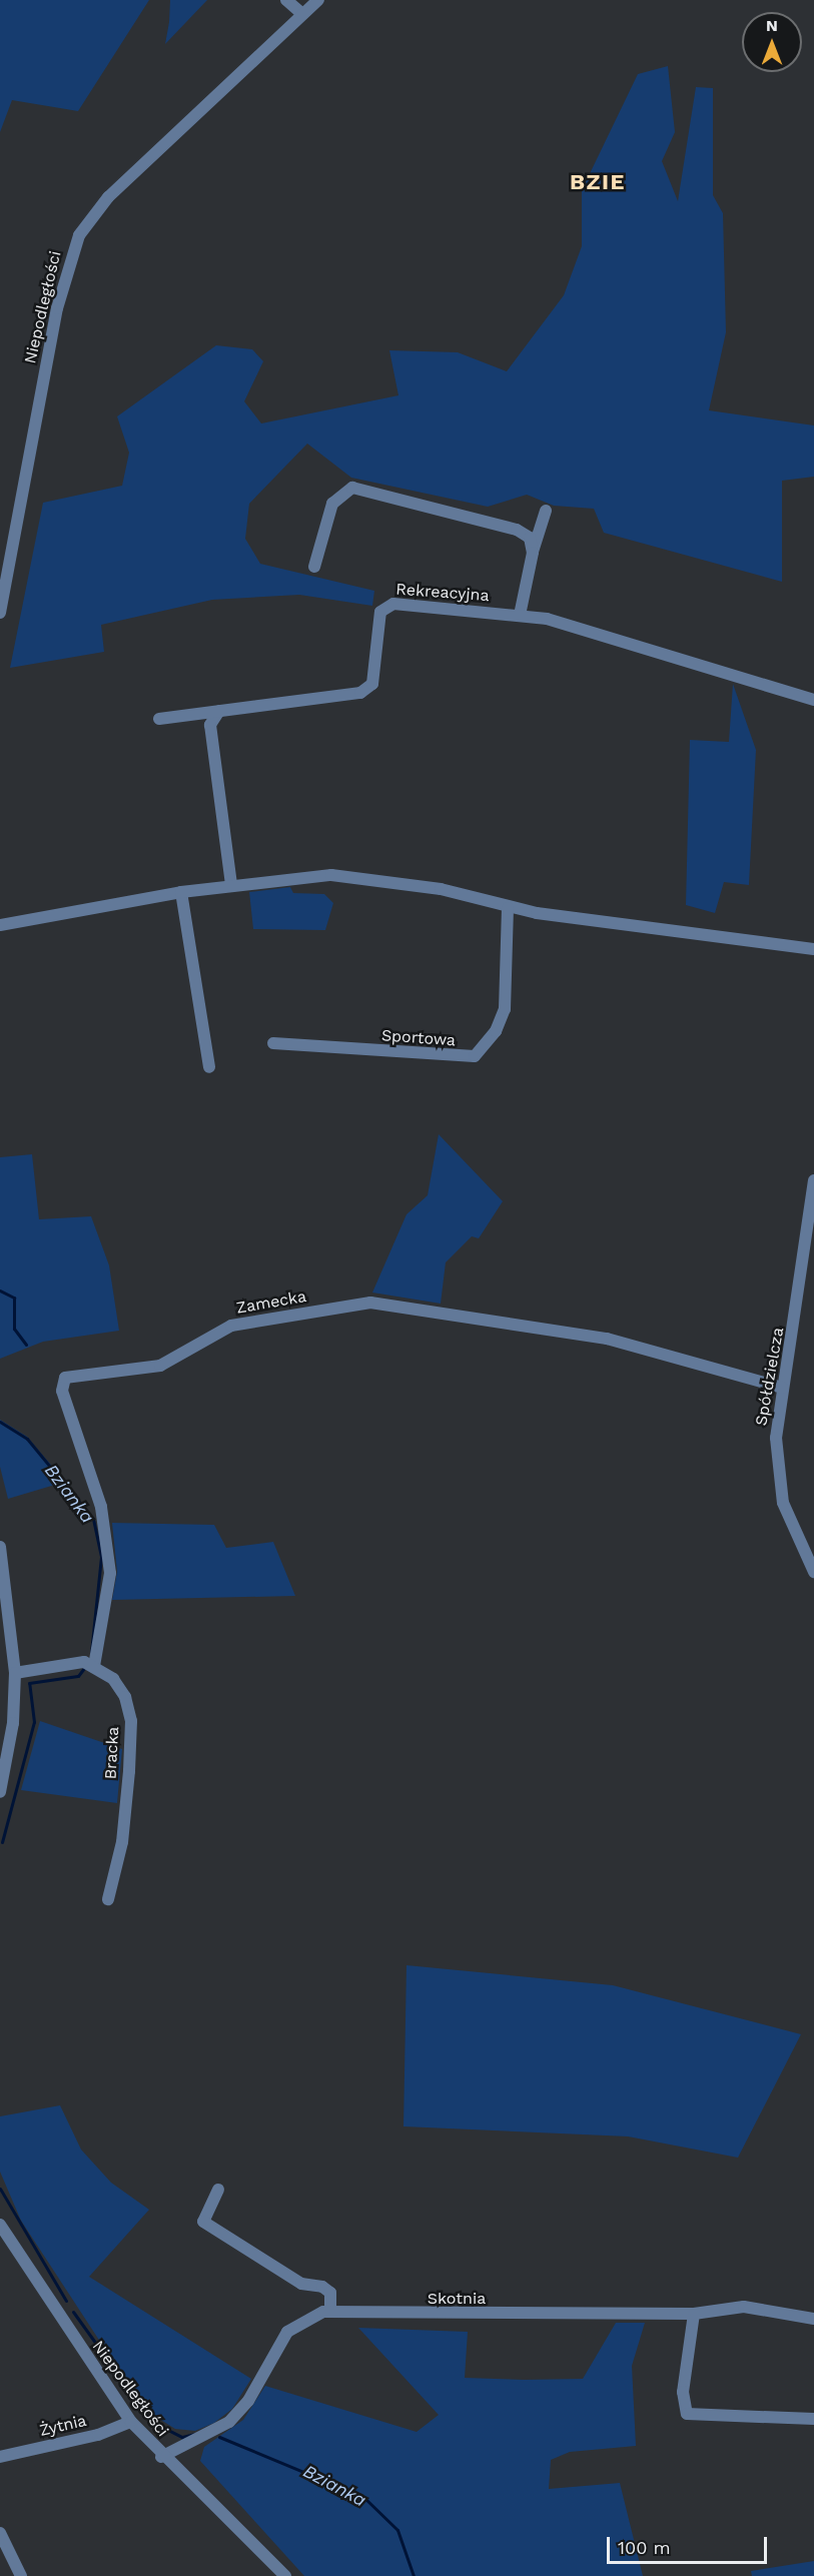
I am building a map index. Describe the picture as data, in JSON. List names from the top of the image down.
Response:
{
  "streets": {
    "street": [
      "Niepodległości",
      "Rekreacyjna",
      "Sportowa",
      "Zamecka",
      "Spółdzielcza",
      "Bracka",
      "Skotnia",
      "Żytnia"
    ]
  },
  "crossings": [
    ["Niepodległości", "Skotnia"],
    ["Niepodległości", "Żytnia"],
    ["Zamecka", "Spółdzielcza"],
    ["Zamecka", "Bracka"]
  ],
  "districts": ["BZIE"],
  "water": ["Bzianka"],
  "scale_bar": "100 m",
  "north": "top"
}
